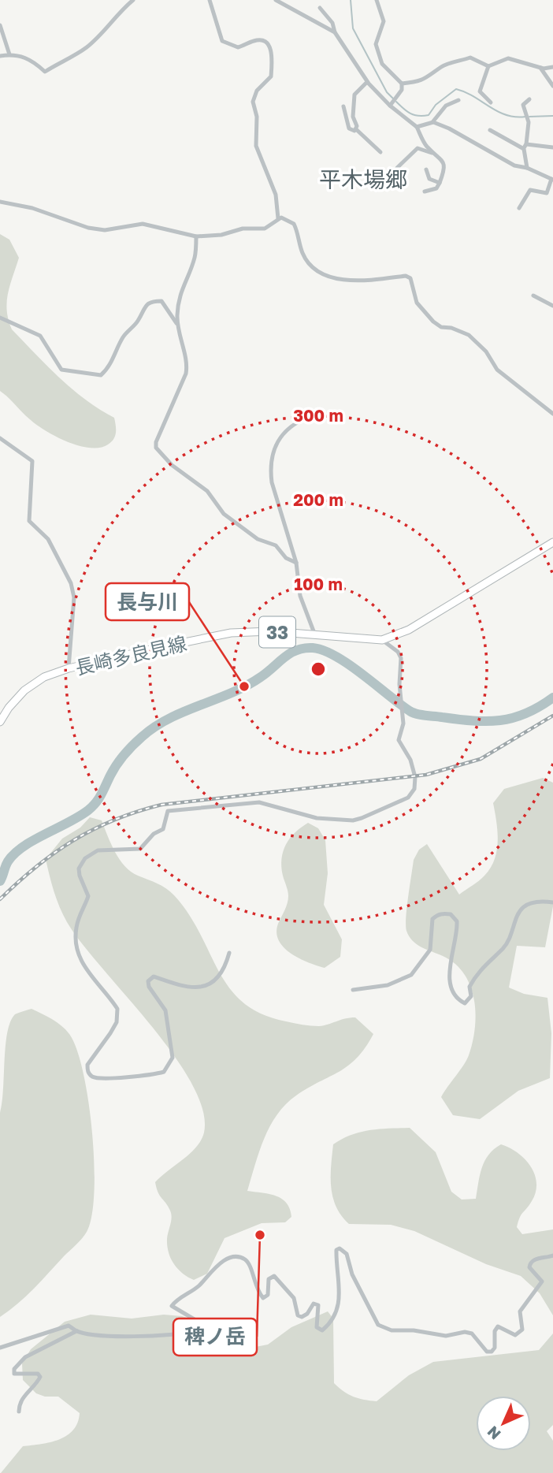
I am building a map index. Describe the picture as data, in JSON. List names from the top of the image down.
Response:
{
  "streets": {
    "main road": ["33", "長崎多良見線"]
  },
  "districts": ["平木場郷"],
  "places": ["長与川", "稗ノ岳"],
  "north": "bottom left",
  "rings": ["300 m", "200 m", "100 m"]
}
